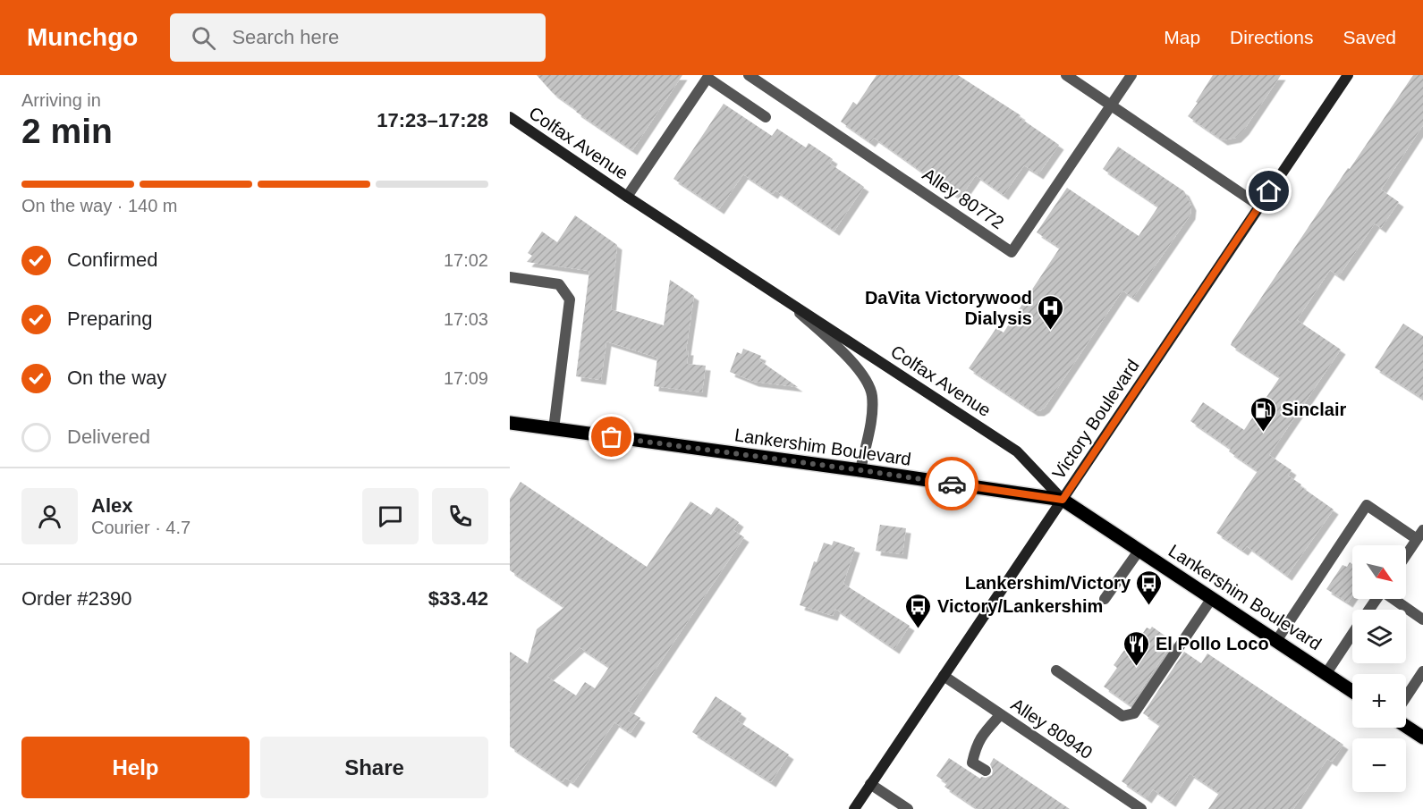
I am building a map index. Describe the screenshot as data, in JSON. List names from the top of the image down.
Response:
{
  "streets": {
    "main road": ["Colfax Avenue", "Victory Boulevard", "Lankershim Boulevard"],
    "street": ["Alley 80772", "Alley 80940"]
  },
  "crossings": [
    ["Colfax Avenue", "Victory Boulevard"],
    ["Colfax Avenue", "Lankershim Boulevard"],
    ["Victory Boulevard", "Lankershim Boulevard"],
    ["Victory Boulevard", "Alley 80940"]
  ],
  "places": {
    "hospital": ["DaVita Victorywood Dialysis"],
    "fuel station": ["Sinclair"],
    "bus stop": ["Lankershim/Victory", "Victory/Lankershim"],
    "restaurant": ["El Pollo Loco"]
  },
  "north": "bottom right",
  "page": {
    "header": "Munchgo",
    "search": "Search here",
    "nav": ["Map", "Directions", "Saved"],
    "heading": ["2 min", "Arriving in", "17:23–17:28"],
    "panel": [
      "Alex",
      "Courier · 4.7",
      "Order #2390",
      "$33.42"
    ],
    "bar": "On the way · 140 m",
    "list": [
      ["Confirmed", "17:02"],
      ["Preparing", "17:03"],
      ["On the way", "17:09"],
      "Delivered"
    ],
    "map_buttons": ["+", "−"],
    "buttons": ["Help", "Share"]
  }
}
